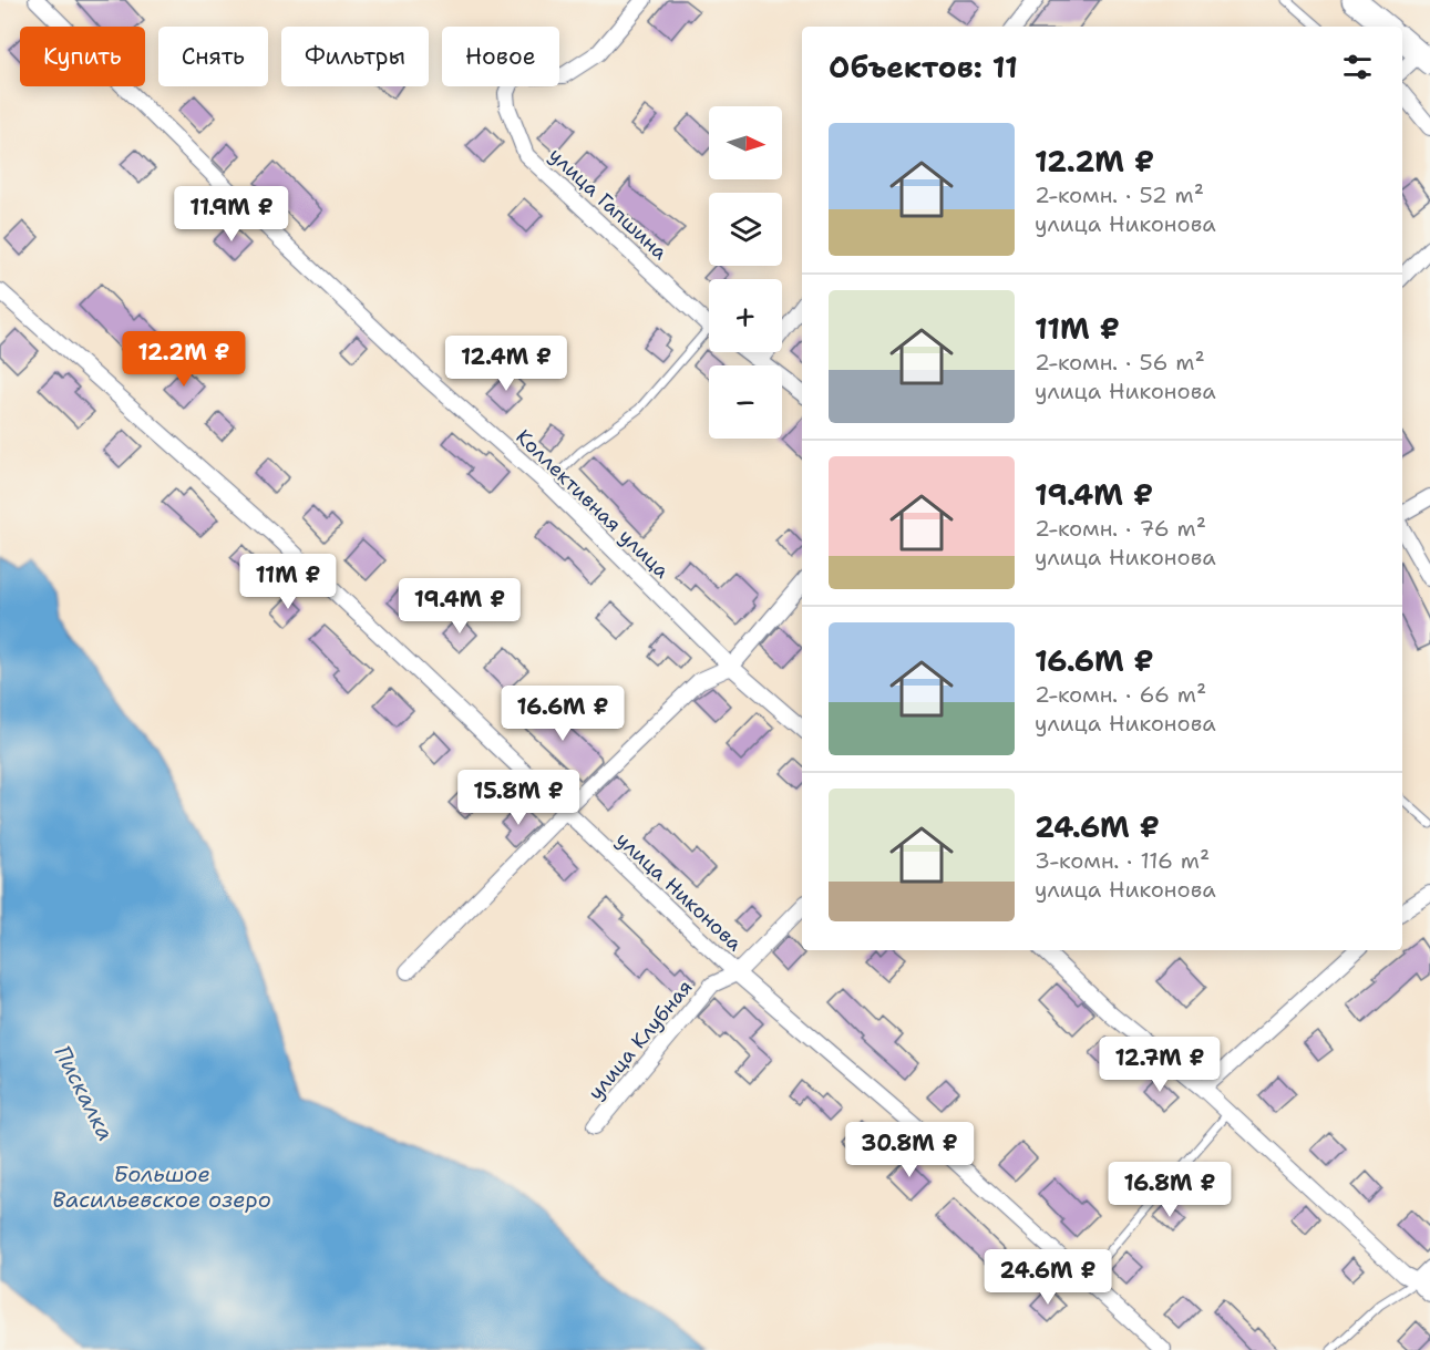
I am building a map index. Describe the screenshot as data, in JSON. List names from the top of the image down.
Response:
{
  "streets": {
    "street": [
      "улица Гапшина",
      "Коллективная улица",
      "улица Никонова",
      "улица Клубная"
    ]
  },
  "crossings": [
    ["улица Никонова", "улица Клубная"]
  ],
  "water": ["Пискалка", "Большое Васильевское озеро"],
  "north": "right",
  "page": {
    "chip": [
      "Купить",
      "Снять",
      "Фильтры",
      "Новое"
    ],
    "heading": "Объектов: 11",
    "map_buttons": ["+", "−"],
    "list": [
      {
        "name": "12.2M ₽",
        "note": "2-комн. · 52 m² · улица Никонова"
      },
      {
        "name": "11M ₽",
        "note": "2-комн. · 56 m² · улица Никонова"
      },
      {
        "name": "19.4M ₽",
        "note": "2-комн. · 76 m² · улица Никонова"
      },
      {
        "name": "16.6M ₽",
        "note": "2-комн. · 66 m² · улица Никонова"
      },
      {
        "name": "24.6M ₽",
        "note": "3-комн. · 116 m² · улица Никонова"
      }
    ],
    "price": [
      "11.9M ₽",
      "12.2M ₽",
      "12.4M ₽",
      "11M ₽",
      "19.4M ₽",
      "16.6M ₽",
      "15.8M ₽",
      "12.7M ₽",
      "30.8M ₽",
      "16.8M ₽",
      "24.6M ₽"
    ]
  }
}
